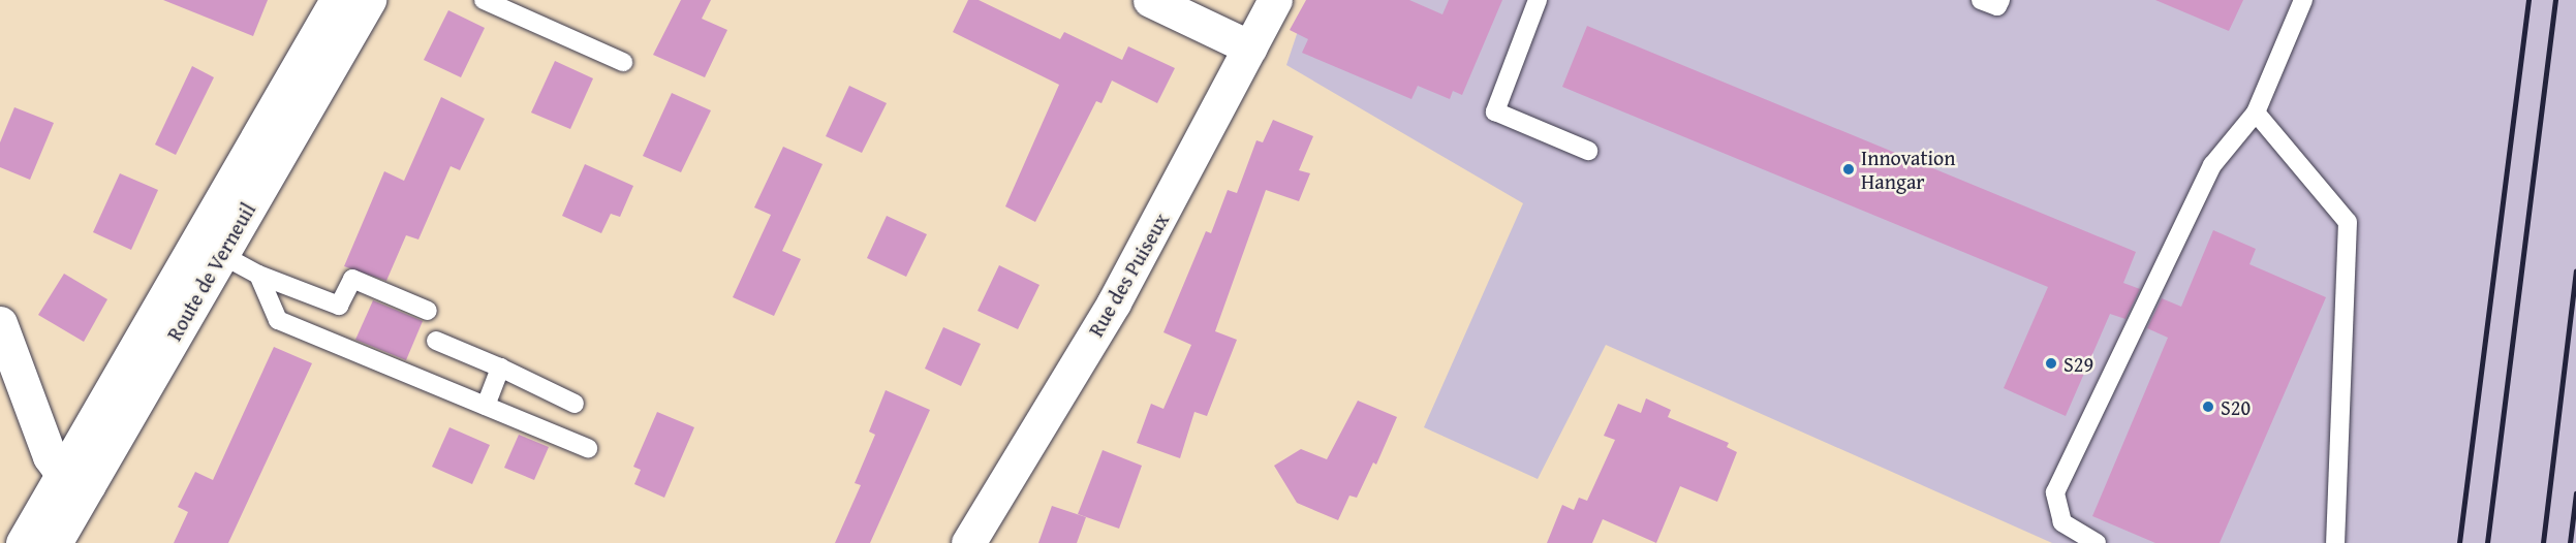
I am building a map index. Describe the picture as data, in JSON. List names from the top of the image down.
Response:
{
  "streets": {
    "main road": ["Route de Verneuil", "Rue des Puiseux"]
  },
  "places": ["Innovation Hangar", "S29", "S20"]
}
